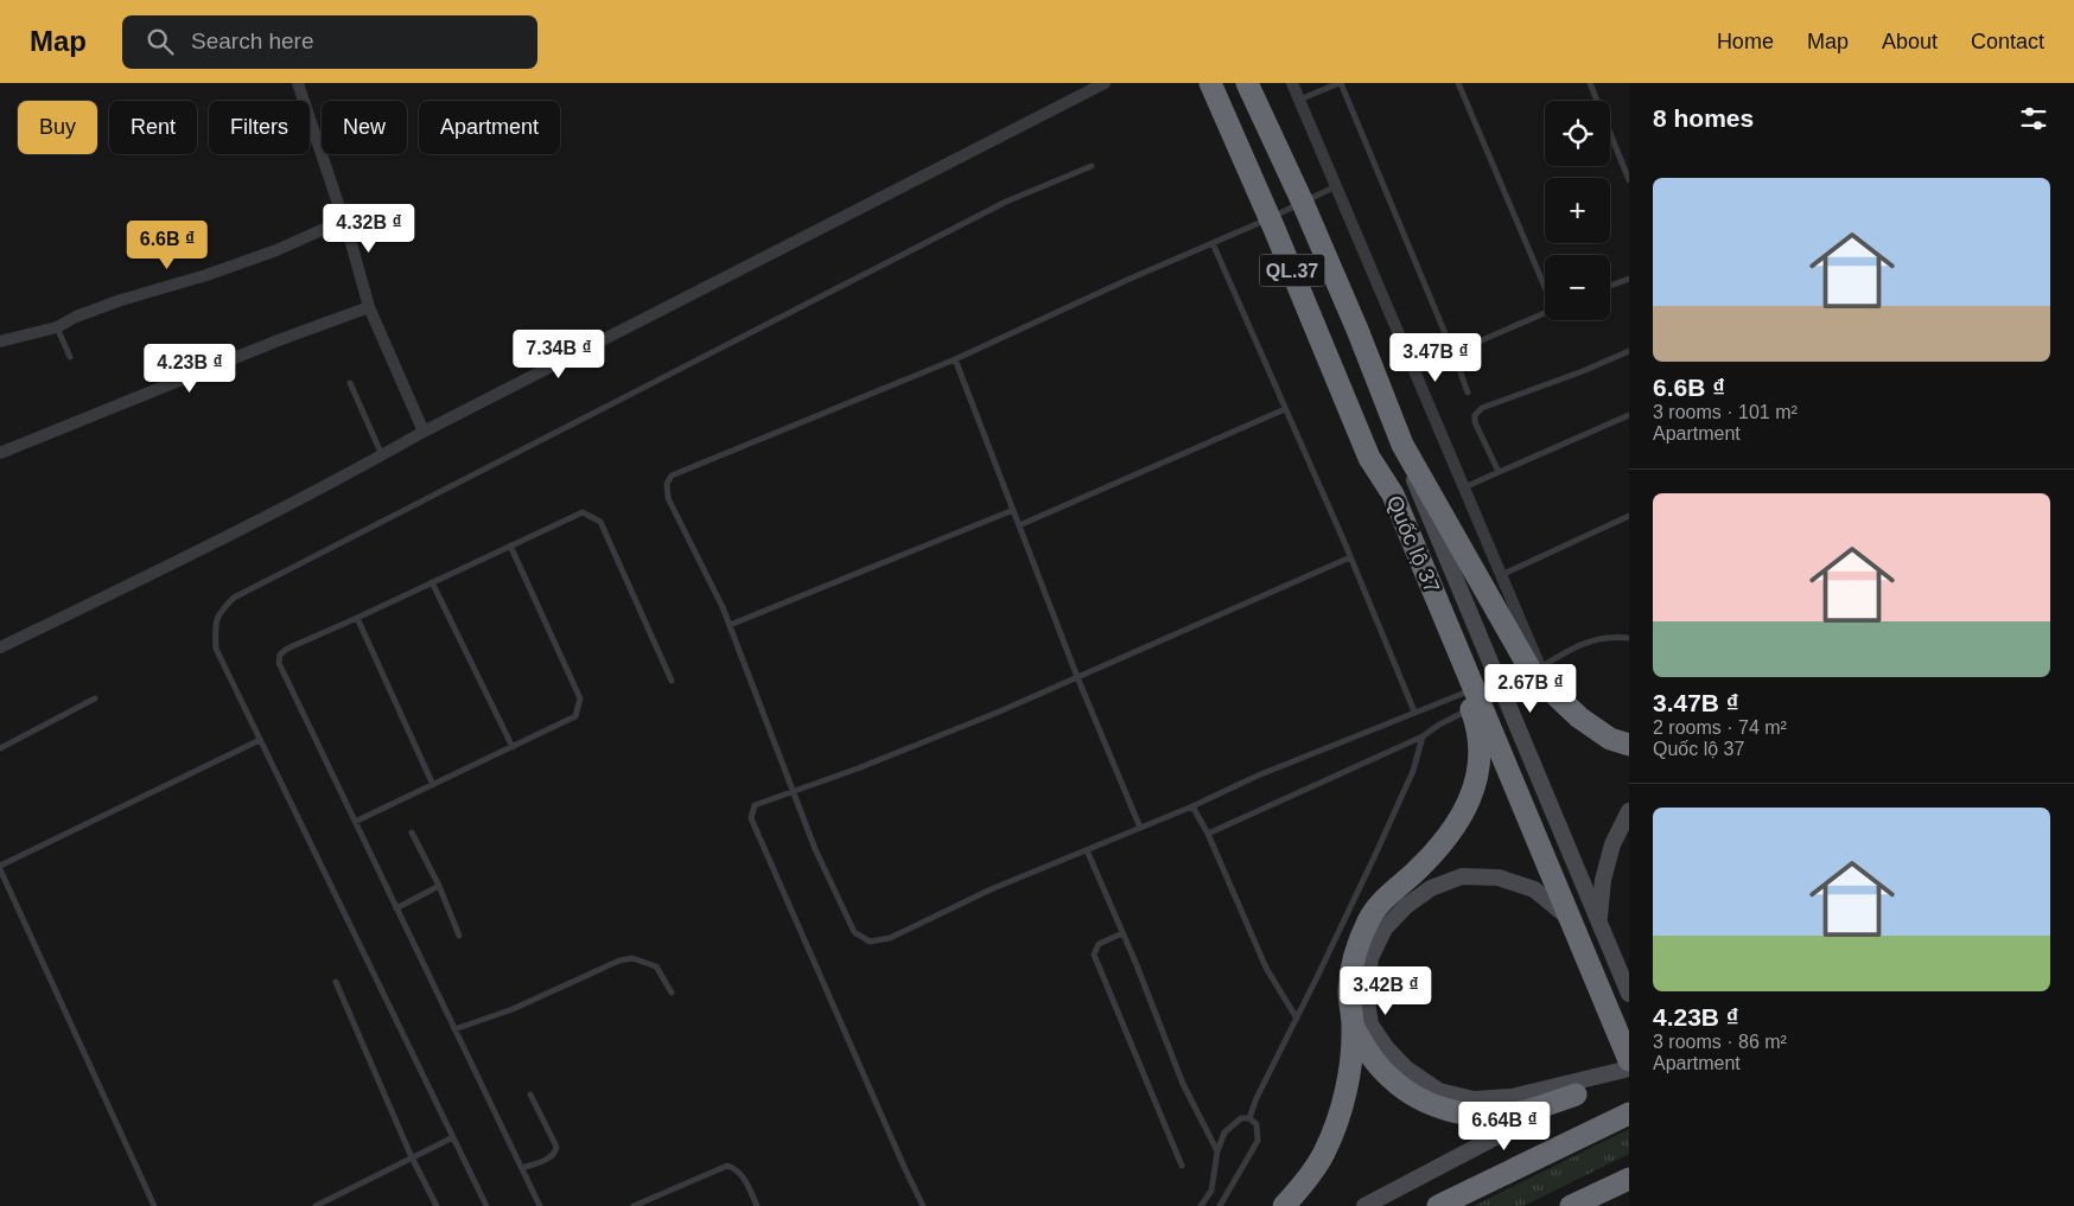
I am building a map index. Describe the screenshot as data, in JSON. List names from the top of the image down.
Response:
{
  "streets": {
    "highway": ["QL.37", "Quốc lộ 37"]
  },
  "page": {
    "header": "Map",
    "search": "Search here",
    "nav": [
      "Home",
      "Map",
      "About",
      "Contact"
    ],
    "heading": "8 homes",
    "map_buttons": ["+", "−"],
    "chip": [
      "Buy",
      "Rent",
      "Filters",
      "New",
      "Apartment"
    ],
    "list": [
      {
        "name": "6.6B ₫",
        "note": "3 rooms · 101 m² · Apartment"
      },
      {
        "name": "3.47B ₫",
        "note": "2 rooms · 74 m² · Quốc lộ 37"
      },
      {
        "name": "4.23B ₫",
        "note": "3 rooms · 86 m² · Apartment"
      }
    ],
    "price": [
      "4.32B ₫",
      "6.6B ₫",
      "7.34B ₫",
      "3.47B ₫",
      "4.23B ₫",
      "2.67B ₫",
      "3.42B ₫",
      "6.64B ₫"
    ]
  }
}
